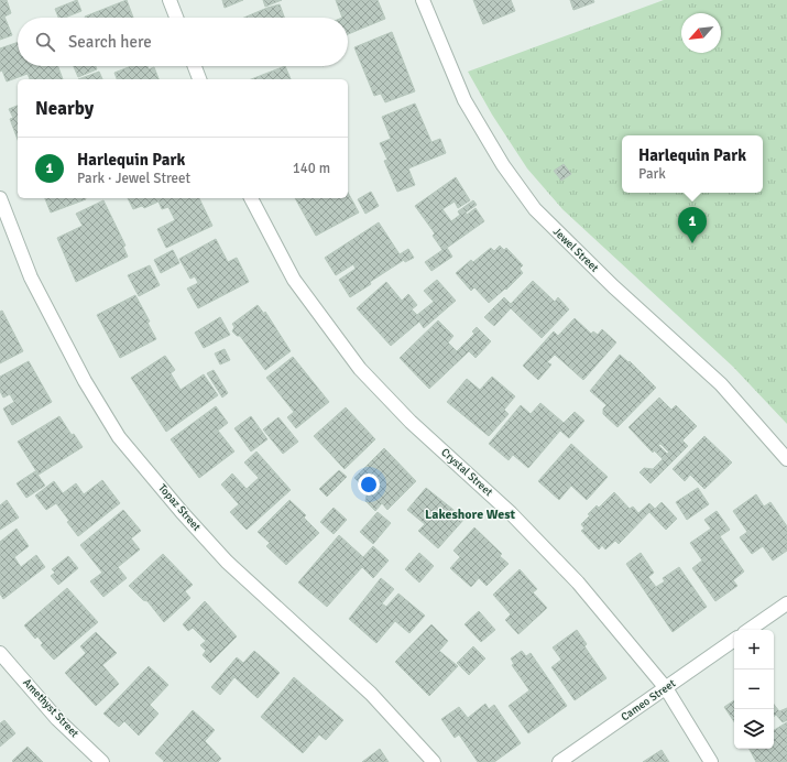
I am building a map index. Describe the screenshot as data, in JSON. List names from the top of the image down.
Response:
{
  "streets": {
    "street": [
      "Jewel Street",
      "Crystal Street",
      "Topaz Street",
      "Cameo Street",
      "Amethyst Street"
    ]
  },
  "crossings": [
    ["Crystal Street", "Cameo Street"]
  ],
  "districts": ["Lakeshore West"],
  "north": "bottom left",
  "page": {
    "search": "Search here",
    "heading": "Nearby",
    "popup": ["Harlequin Park", "Park"],
    "list": [
      {
        "mark": "1",
        "name": "Harlequin Park",
        "note": "Park · Jewel Street",
        "value": "140 m"
      }
    ],
    "pins": "1",
    "map_buttons": ["+", "−"]
  }
}
